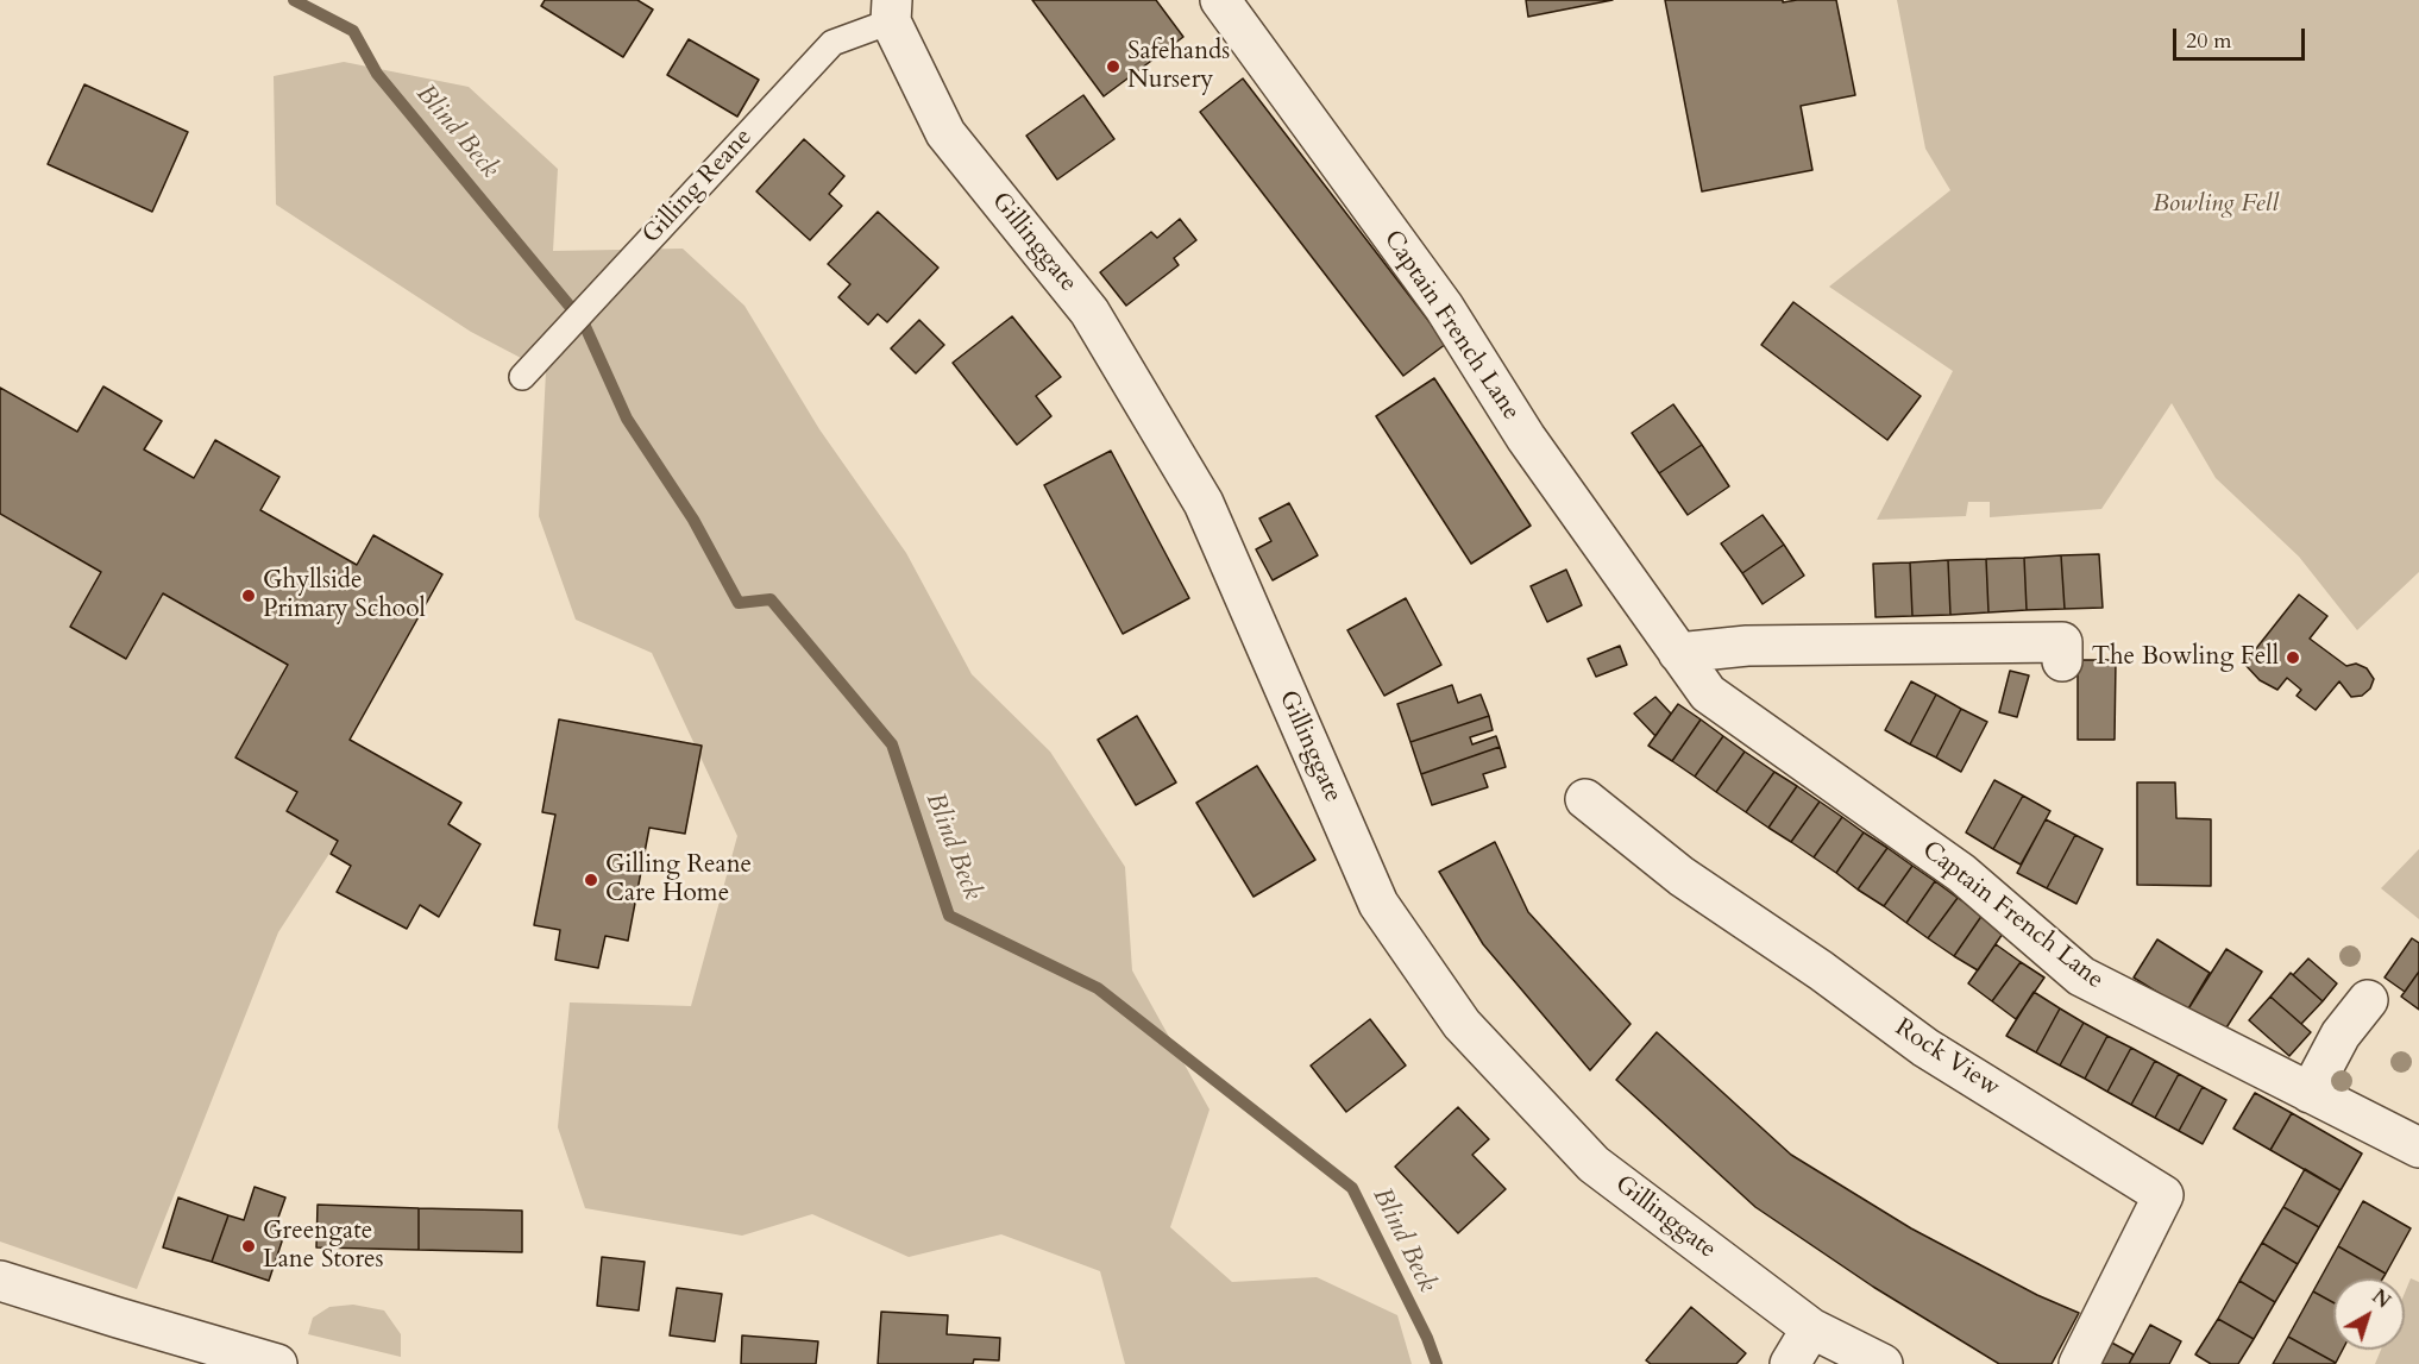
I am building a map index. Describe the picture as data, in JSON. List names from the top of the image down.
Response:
{
  "streets": {
    "street": ["Gillinggate", "Captain French Lane", "Rock View"],
    "lane": ["Gilling Reane"]
  },
  "crossings": [
    ["Gilling Reane", "Gillinggate"]
  ],
  "water": ["Blind Beck"],
  "parks": ["Bowling Fell"],
  "places": [
    "Safehands Nursery",
    "Ghyllside Primary School",
    "The Bowling Fell",
    "Gilling Reane Care Home",
    "Greengate Lane Stores"
  ],
  "scale_bar": "20 m",
  "north": "top right"
}
